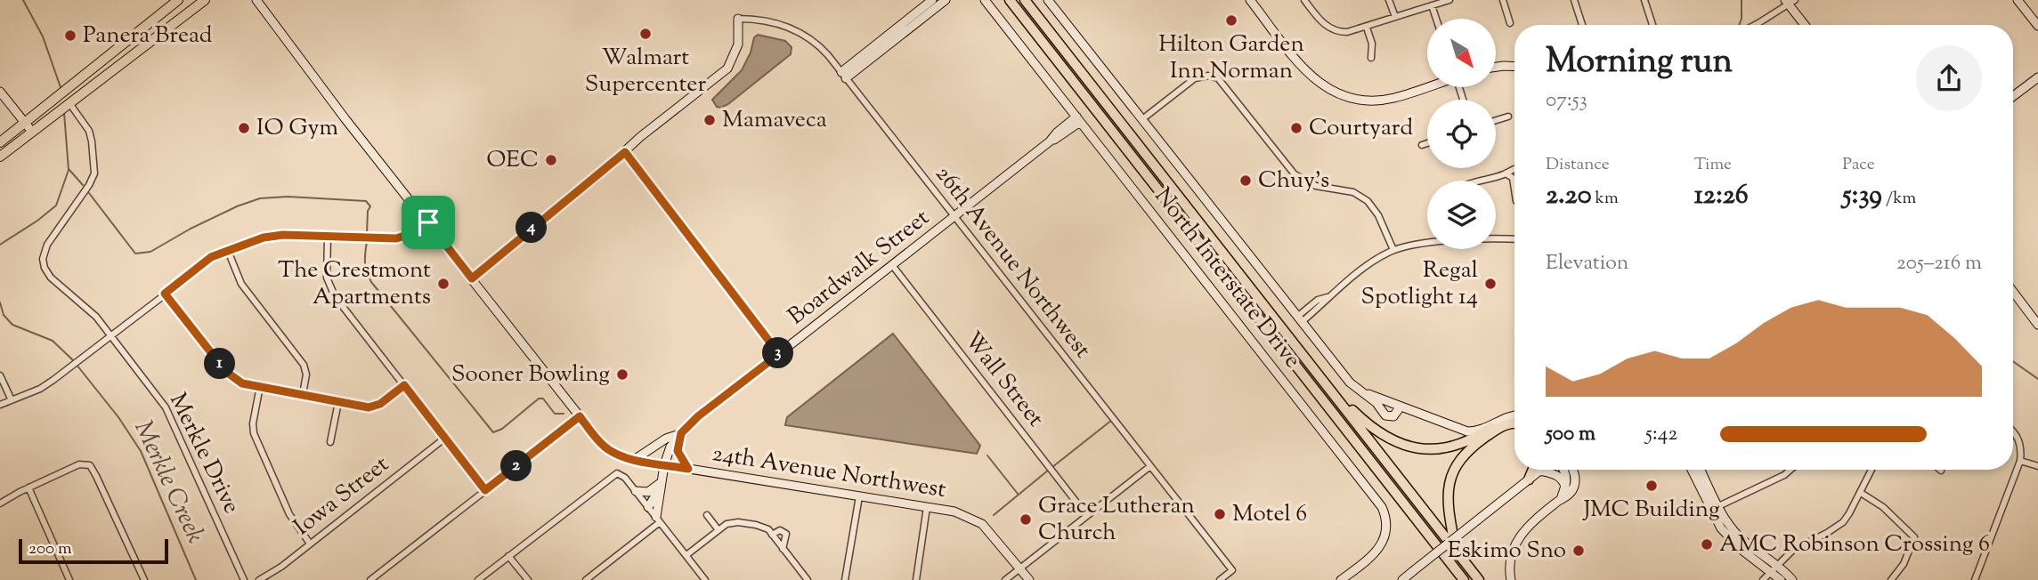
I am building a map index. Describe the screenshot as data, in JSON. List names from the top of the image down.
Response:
{
  "streets": {
    "main road": ["Boardwalk Street", "North Interstate Drive", "24th Avenue Northwest"],
    "street": [
      "26th Avenue Northwest",
      "Wall Street",
      "Merkle Drive",
      "Iowa Street"
    ]
  },
  "crossings": [
    ["26th Avenue Northwest", "Boardwalk Street"],
    ["Boardwalk Street", "North Interstate Drive"],
    ["Boardwalk Street", "Wall Street"],
    ["Boardwalk Street", "24th Avenue Northwest"]
  ],
  "water": ["Merkle Creek"],
  "places": [
    "Hilton Garden Inn Norman",
    "Walmart Supercenter",
    "Panera Bread",
    "Mamaveca",
    "IO Gym",
    "Courtyard",
    "OEC",
    "Chuy's",
    "The Crestmont Apartments",
    "Regal Spotlight 14",
    "Sooner Bowling",
    "JMC Building",
    "Motel 6",
    "Grace Lutheran Church",
    "AMC Robinson Crossing 6",
    "Eskimo Sno"
  ],
  "scale_bar": "200 m",
  "north": "bottom right",
  "page": {
    "heading": ["Morning run", "07:53"],
    "stats": [
      ["Distance", "2.20 km"],
      ["Time", "12:26"],
      ["Pace", "5:39 /km"]
    ],
    "pins": [
      "4",
      "3",
      "1",
      "2"
    ],
    "chart": ["Elevation", "205–216 m"],
    "list": [
      {
        "name": "500 m",
        "note": "5:42"
      }
    ],
    "scale": "200 m"
  }
}
